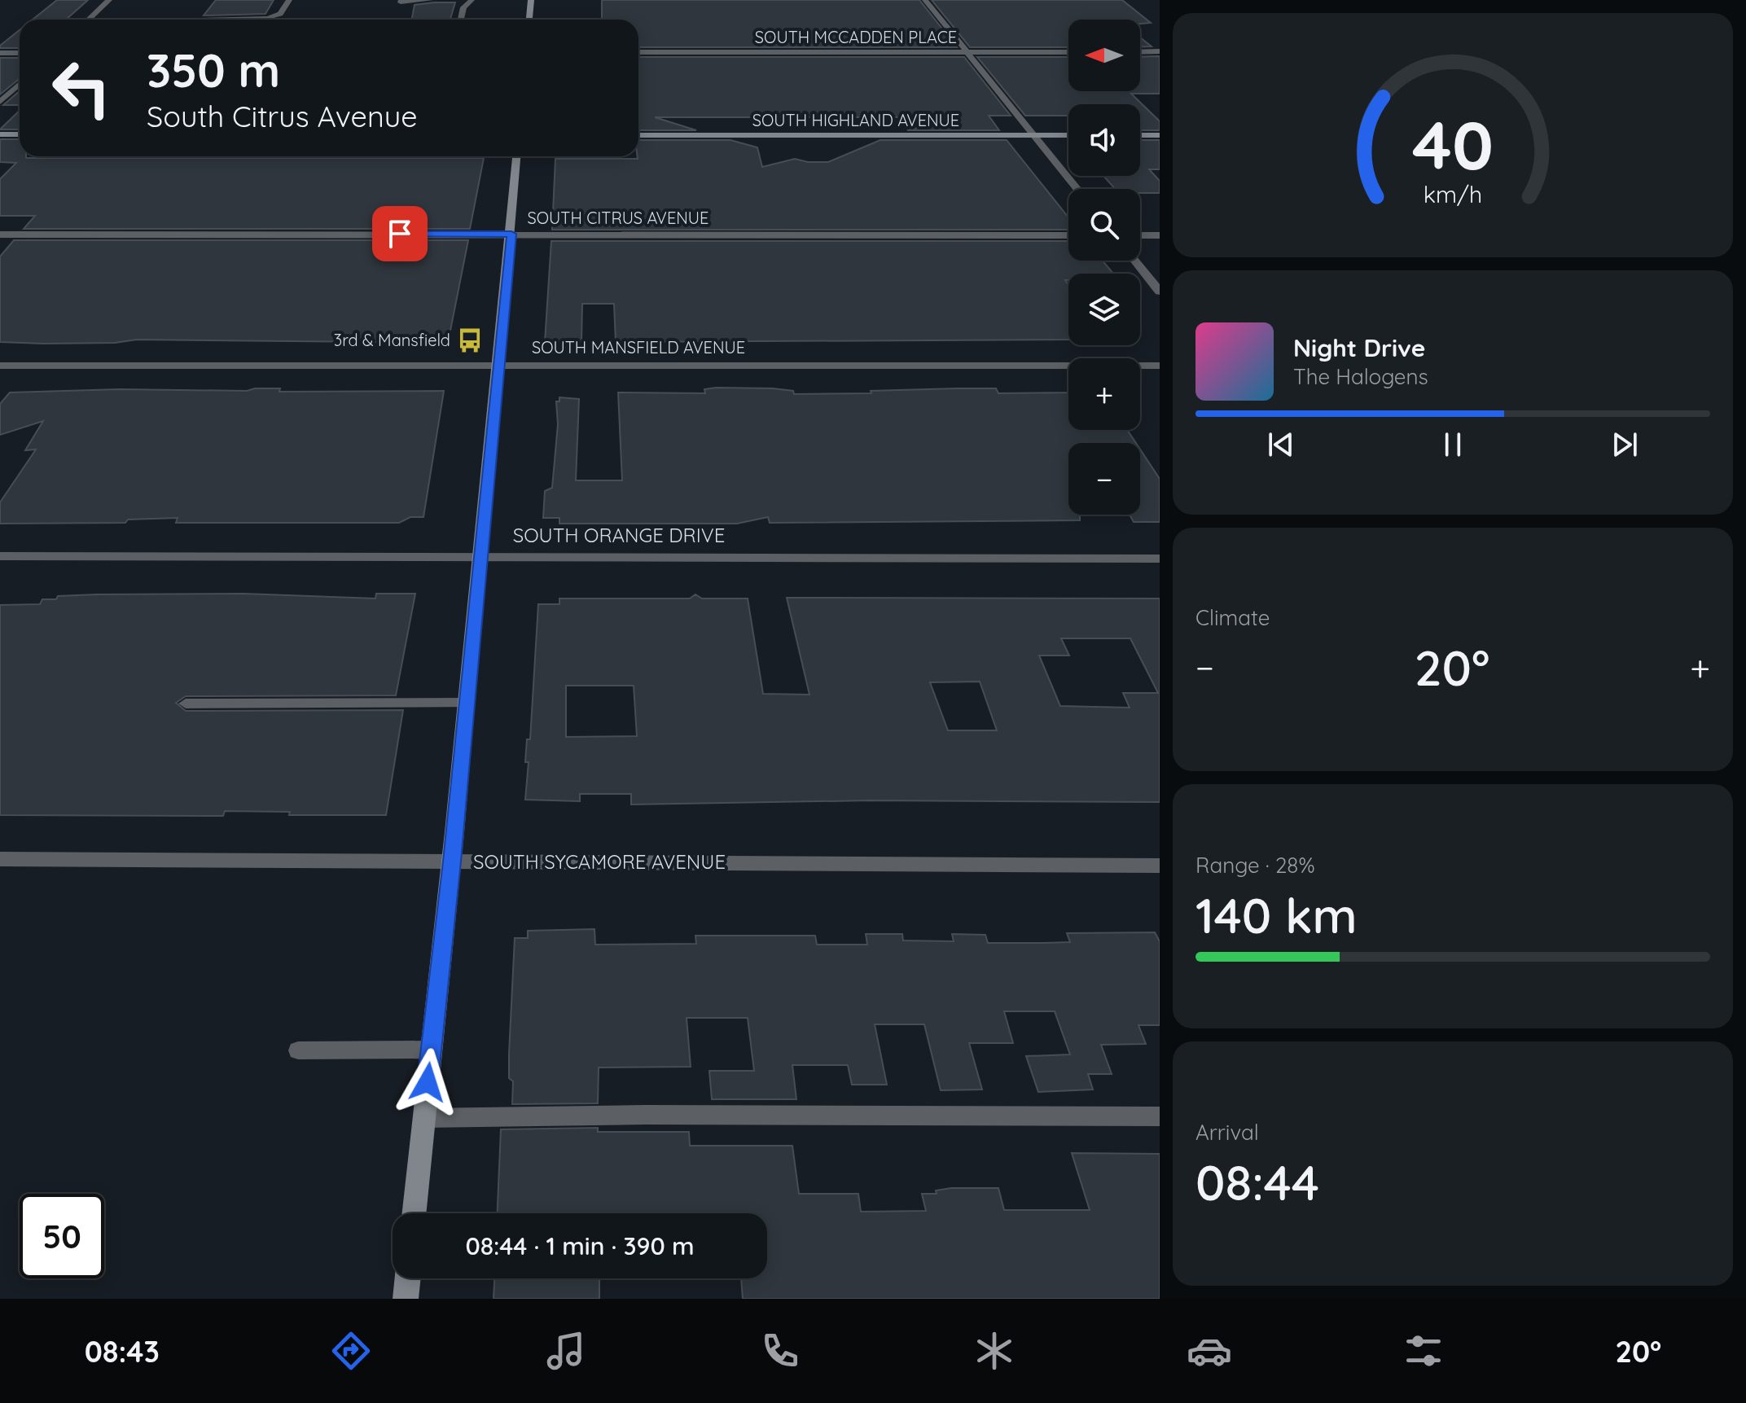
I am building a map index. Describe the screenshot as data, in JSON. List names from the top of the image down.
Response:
{
  "streets": {
    "main road": ["SOUTH HIGHLAND AVENUE"],
    "street": [
      "SOUTH MCCADDEN PLACE",
      "SOUTH CITRUS AVENUE",
      "SOUTH MANSFIELD AVENUE",
      "SOUTH ORANGE DRIVE",
      "SOUTH SYCAMORE AVENUE"
    ]
  },
  "places": {
    "bus stop": ["3rd & Mansfield"]
  },
  "north": "left",
  "page": {
    "map_buttons": ["+", "−"],
    "turn": ["350 m", "South Citrus Avenue"],
    "song": ["Night Drive", "The Halogens"],
    "tile": [
      "Climate",
      ["Range · 28%", "140 km"],
      ["Arrival", "08:44"]
    ],
    "heat": ["−", "20°", "+"],
    "limit": "50",
    "trip": "08:44 · 1 min · 390 m",
    "tabs": ["08:43", "20°"],
    "gauge": ["40", "km/h"]
  }
}
